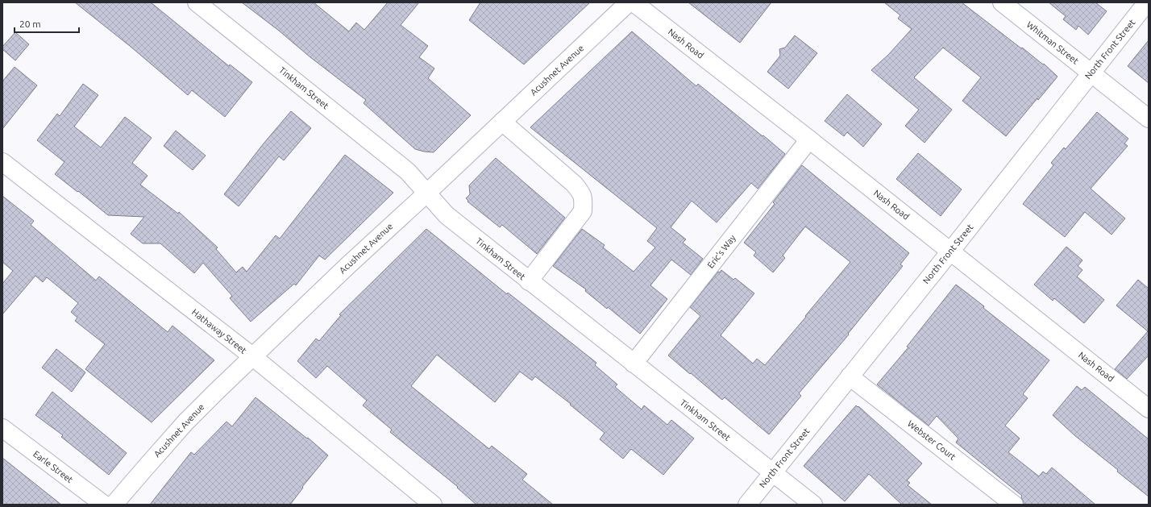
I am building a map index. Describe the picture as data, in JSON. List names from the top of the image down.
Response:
{
  "streets": {
    "street": [
      "Whitman Street",
      "Nash Road",
      "North Front Street",
      "Acushnet Avenue",
      "Tinkham Street",
      "Eric's Way",
      "Hathaway Street",
      "Webster Court",
      "Earle Street"
    ]
  },
  "crossings": [
    ["Whitman Street", "North Front Street"],
    ["Nash Road", "North Front Street"],
    ["Nash Road", "Eric's Way"],
    ["North Front Street", "Tinkham Street"],
    ["North Front Street", "Webster Court"],
    ["Acushnet Avenue", "Tinkham Street"],
    ["Acushnet Avenue", "Hathaway Street"],
    ["Tinkham Street", "Eric's Way"]
  ],
  "scale_bar": "20 m"
}
